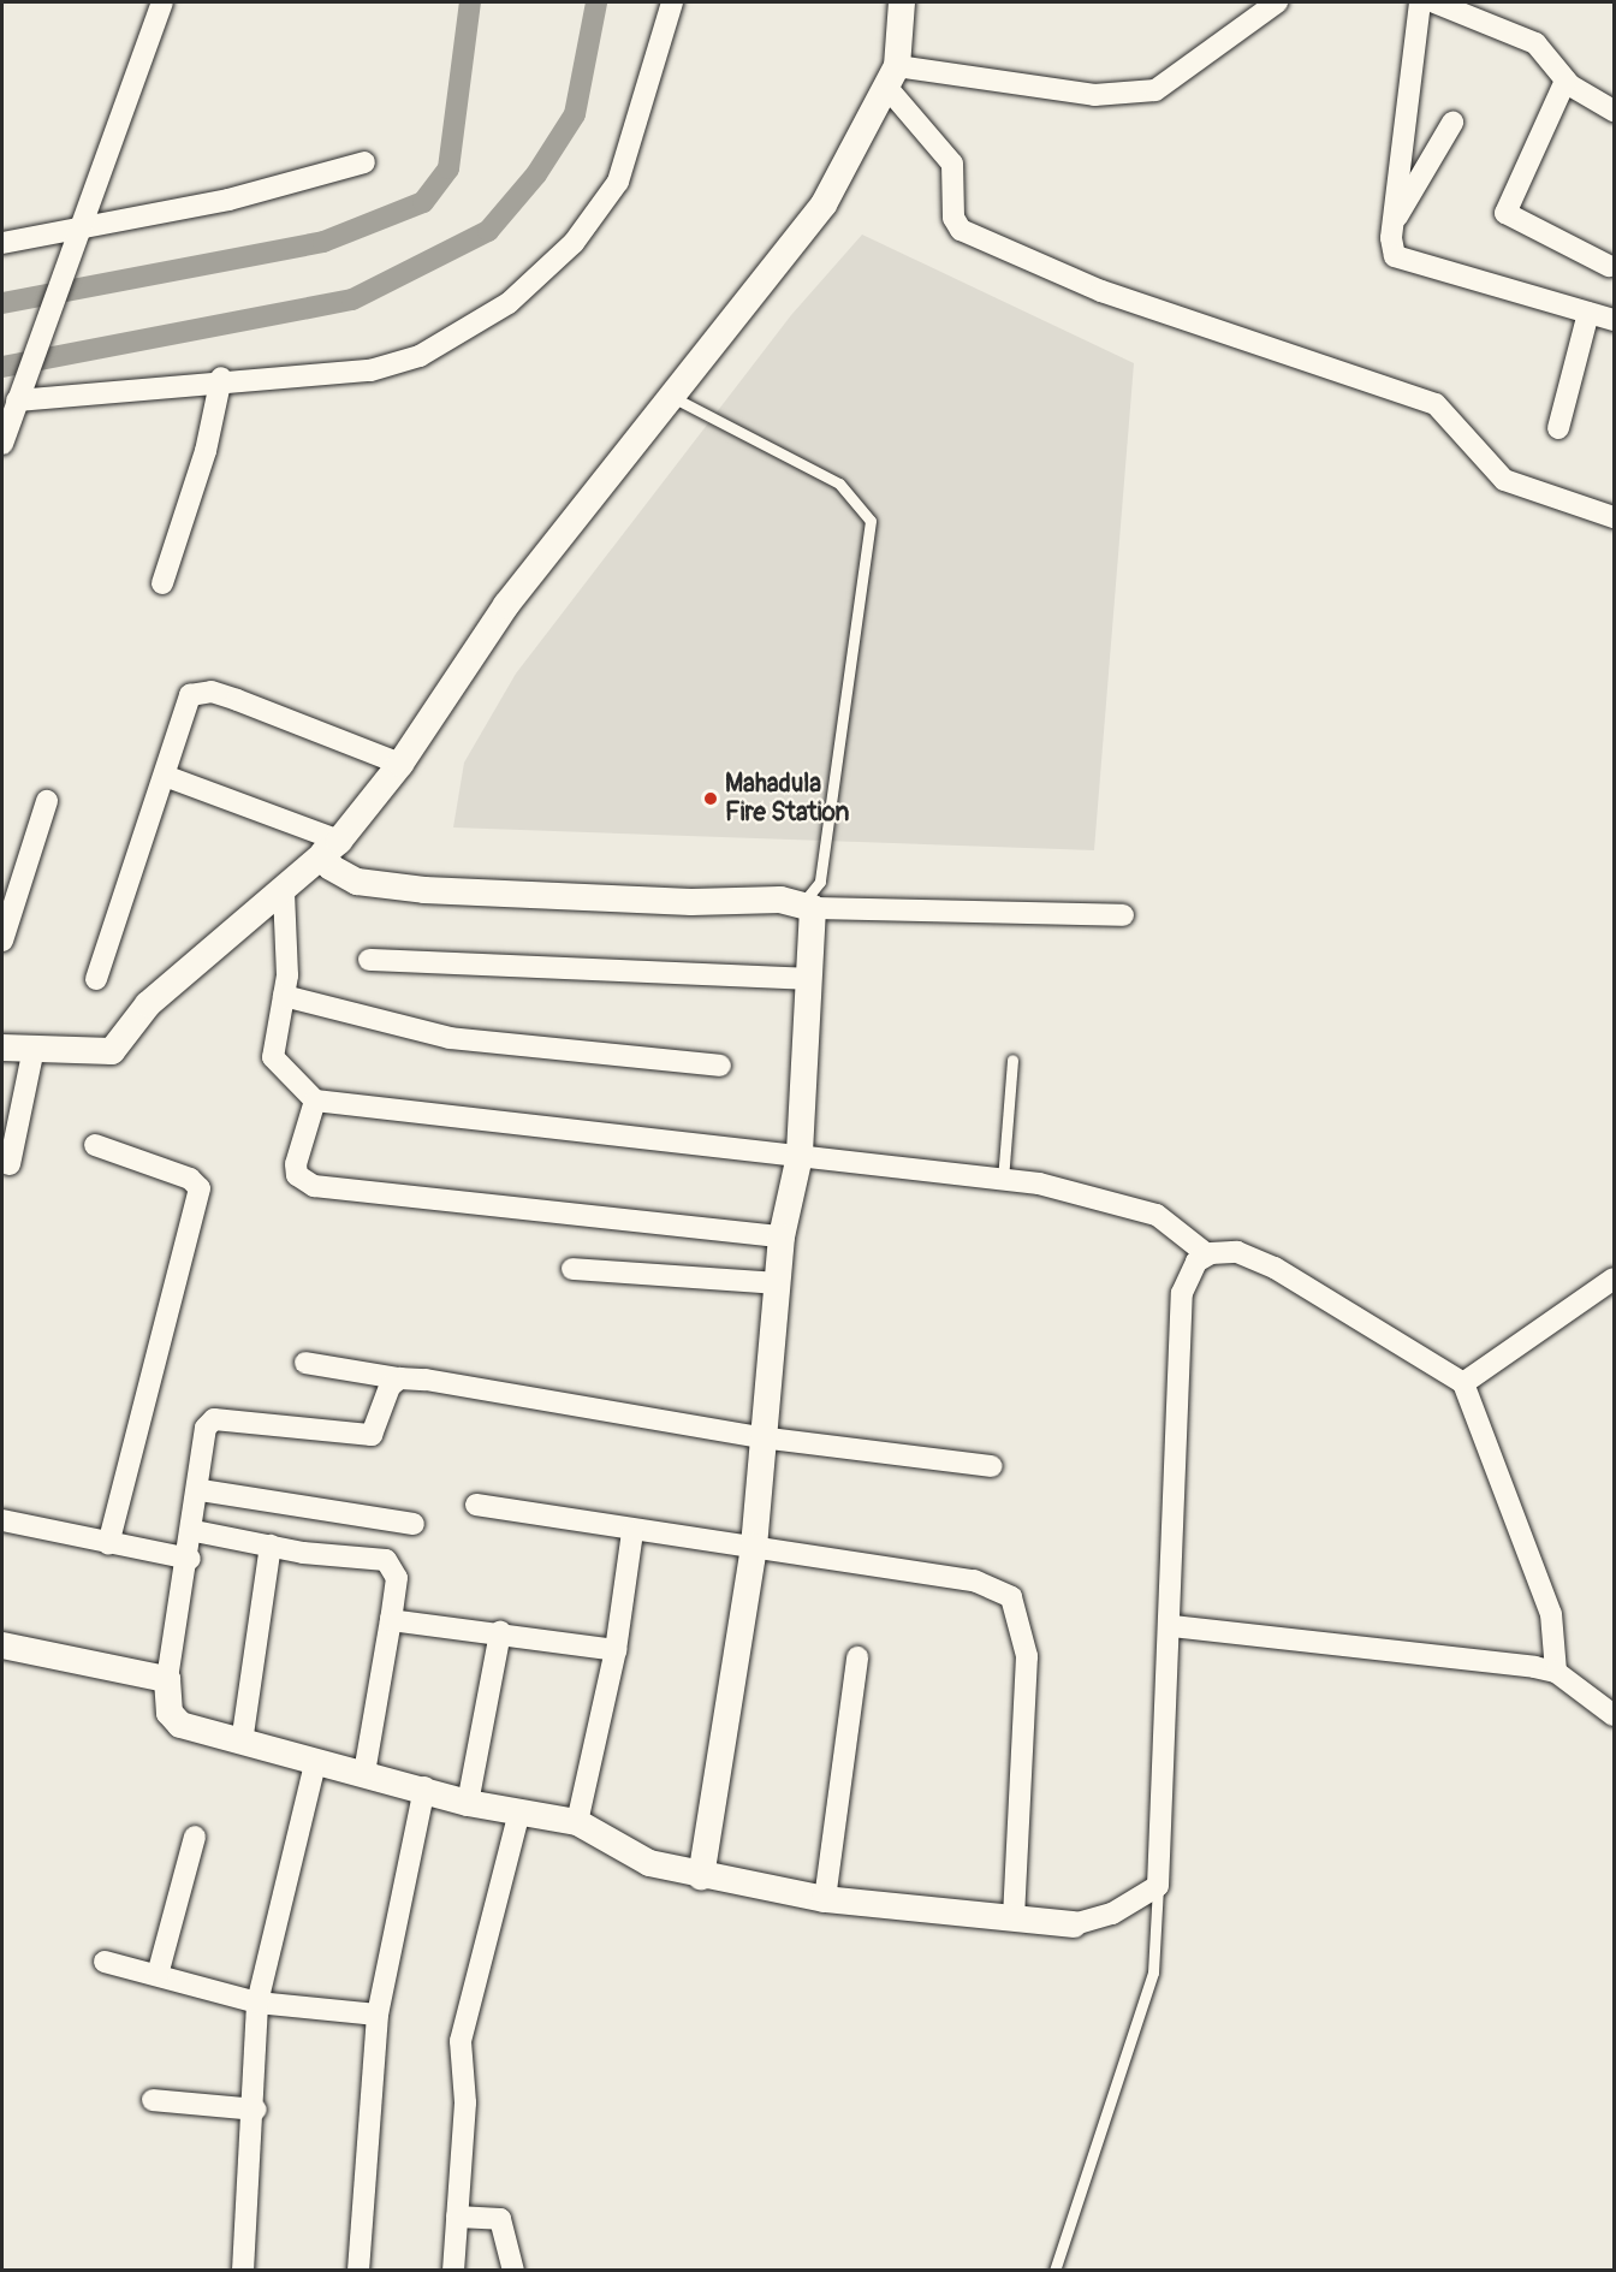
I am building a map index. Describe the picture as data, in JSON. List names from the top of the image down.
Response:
{
  "places": ["Mahadula Fire Station"]
}
